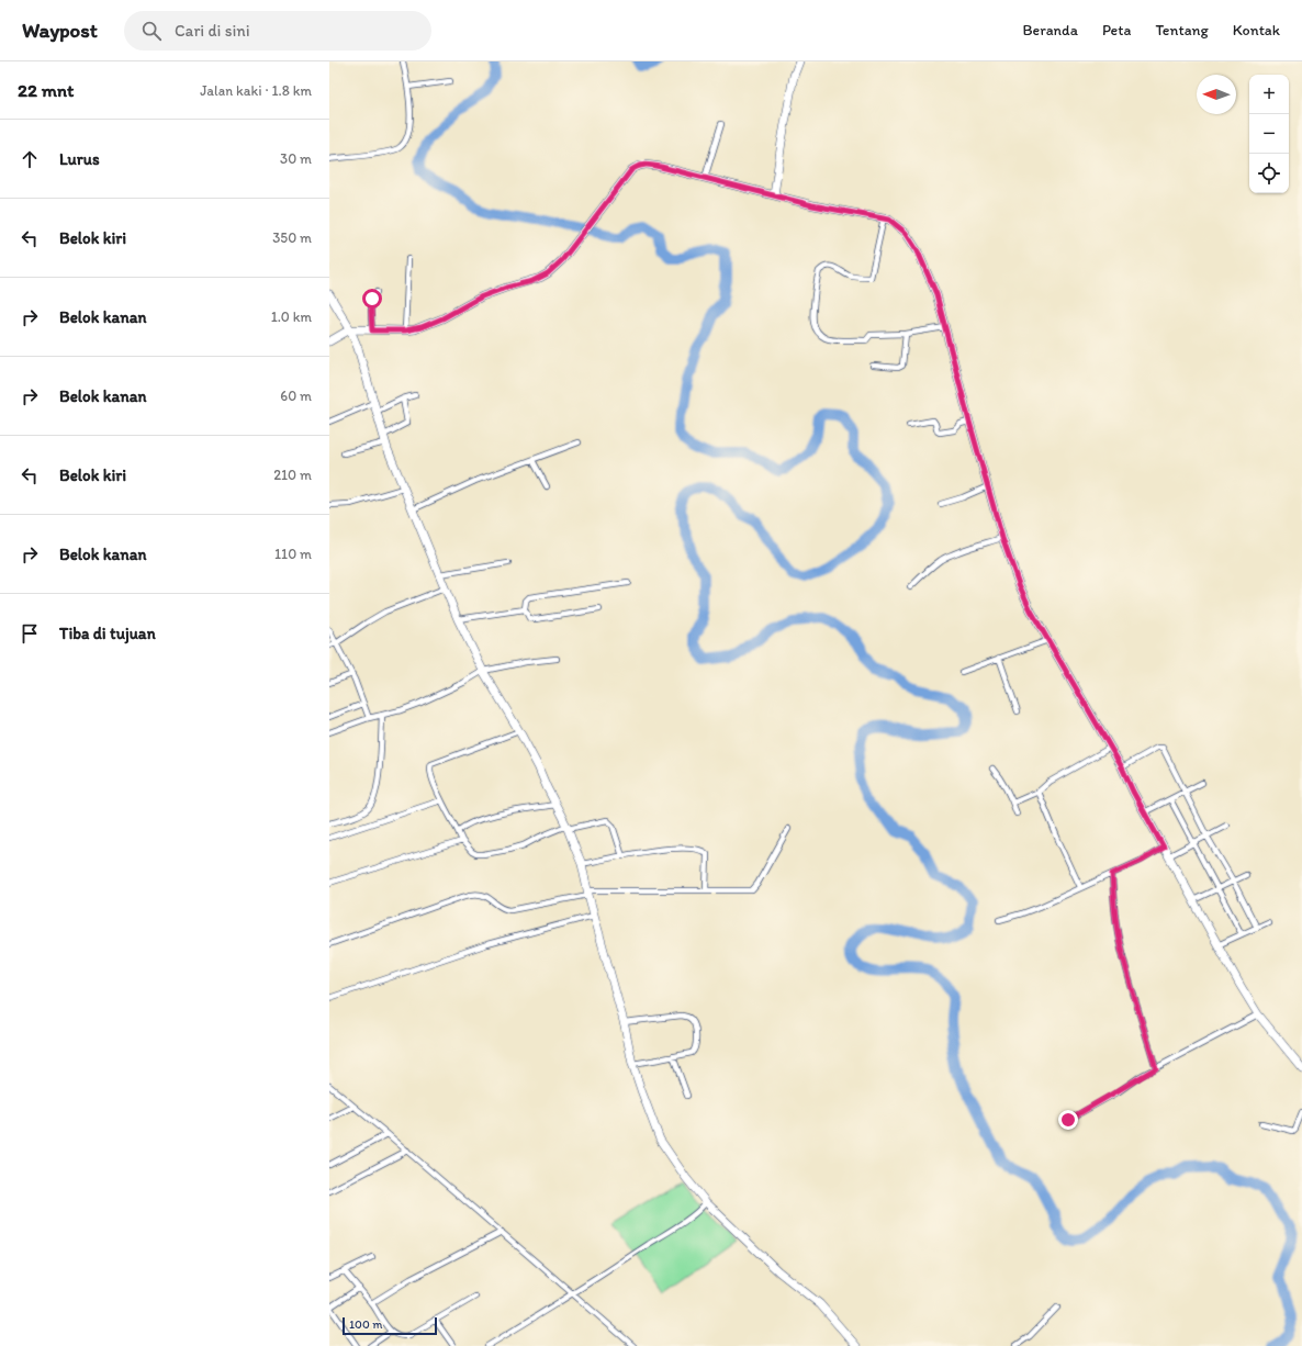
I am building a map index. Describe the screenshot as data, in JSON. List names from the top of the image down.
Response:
{
  "scale_bar": "100 m",
  "north": "left",
  "page": {
    "header": "Waypost",
    "search": "Cari di sini",
    "nav": [
      "Beranda",
      "Peta",
      "Tentang",
      "Kontak"
    ],
    "heading": ["22 mnt", "Jalan kaki · 1.8 km"],
    "map_buttons": ["+", "−"],
    "list": [
      ["Lurus", "30 m"],
      ["Belok kiri", "350 m"],
      ["Belok kanan", "1.0 km"],
      ["Belok kanan", "60 m"],
      ["Belok kiri", "210 m"],
      ["Belok kanan", "110 m"],
      "Tiba di tujuan"
    ],
    "scale": "100 m"
  }
}
